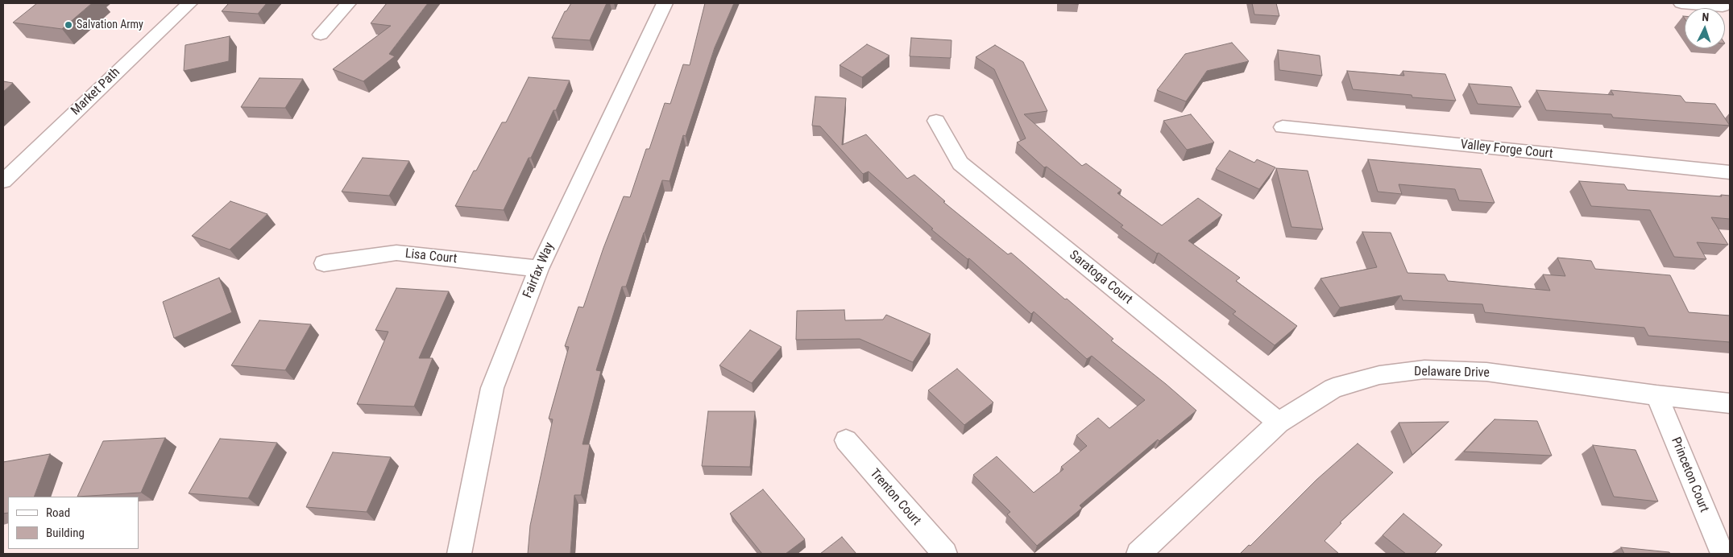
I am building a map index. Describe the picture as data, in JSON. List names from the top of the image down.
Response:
{
  "streets": {
    "street": [
      "Market Path",
      "Valley Forge Court",
      "Lisa Court",
      "Fairfax Way",
      "Saratoga Court",
      "Delaware Drive",
      "Princeton Court",
      "Trenton Court"
    ]
  },
  "crossings": [
    ["Lisa Court", "Fairfax Way"],
    ["Saratoga Court", "Delaware Drive"],
    ["Delaware Drive", "Princeton Court"]
  ],
  "places": ["Salvation Army"],
  "legend": ["Road", "Building"],
  "north": "top"
}
